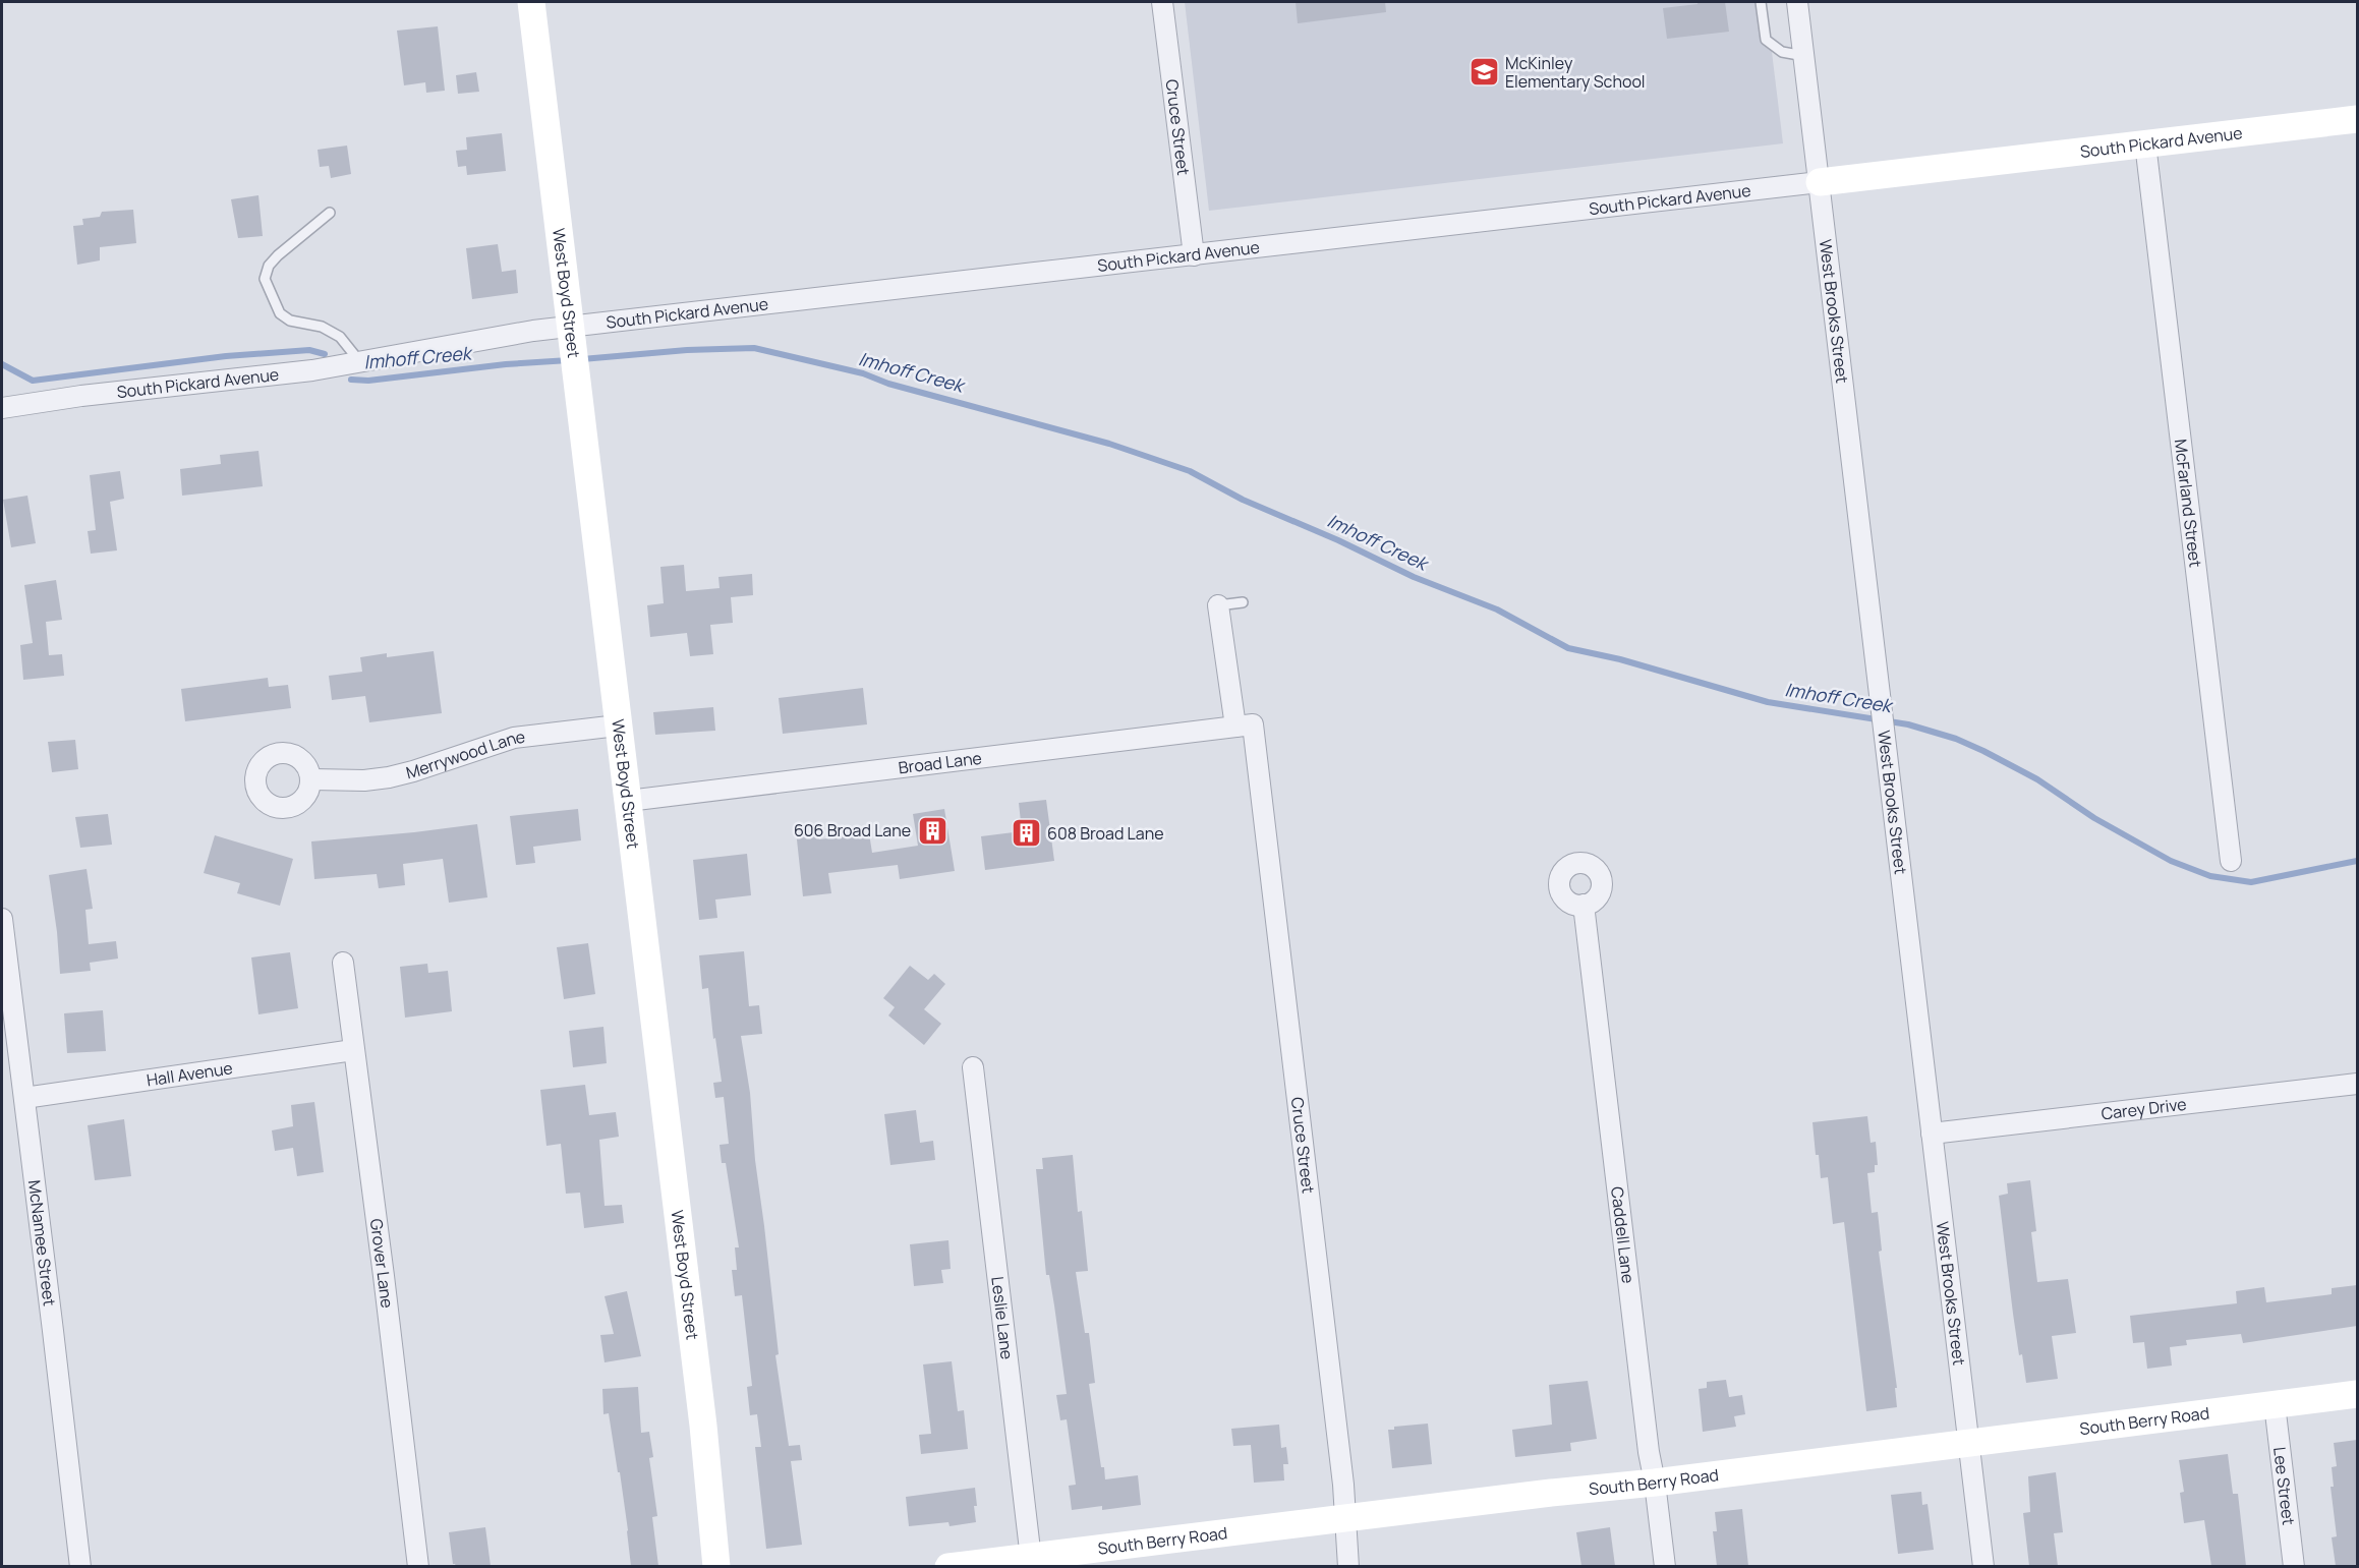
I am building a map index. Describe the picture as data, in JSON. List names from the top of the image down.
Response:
{
  "streets": {
    "street": [
      "Cruce Street",
      "South Pickard Avenue",
      "West Boyd Street",
      "West Brooks Street",
      "McFarland Street",
      "Merrywood Lane",
      "Broad Lane",
      "Hall Avenue",
      "Carey Drive",
      "Caddell Lane",
      "McNamee Street",
      "Grover Lane",
      "Leslie Lane",
      "South Berry Road",
      "Lee Street"
    ]
  },
  "crossings": [
    ["Cruce Street", "South Pickard Avenue"],
    ["Cruce Street", "Broad Lane"],
    ["Cruce Street", "South Berry Road"],
    ["South Pickard Avenue", "West Boyd Street"],
    ["South Pickard Avenue", "West Brooks Street"],
    ["South Pickard Avenue", "McFarland Street"],
    ["West Boyd Street", "Merrywood Lane"],
    ["West Boyd Street", "Broad Lane"],
    ["West Brooks Street", "Carey Drive"],
    ["West Brooks Street", "South Berry Road"],
    ["Hall Avenue", "McNamee Street"],
    ["Hall Avenue", "Grover Lane"],
    ["Caddell Lane", "South Berry Road"],
    ["Leslie Lane", "South Berry Road"],
    ["South Berry Road", "Lee Street"]
  ],
  "water": ["Imhoff Creek"],
  "places": {
    "school or university": ["McKinley Elementary School"],
    "building": ["606 Broad Lane", "608 Broad Lane"]
  }
}
